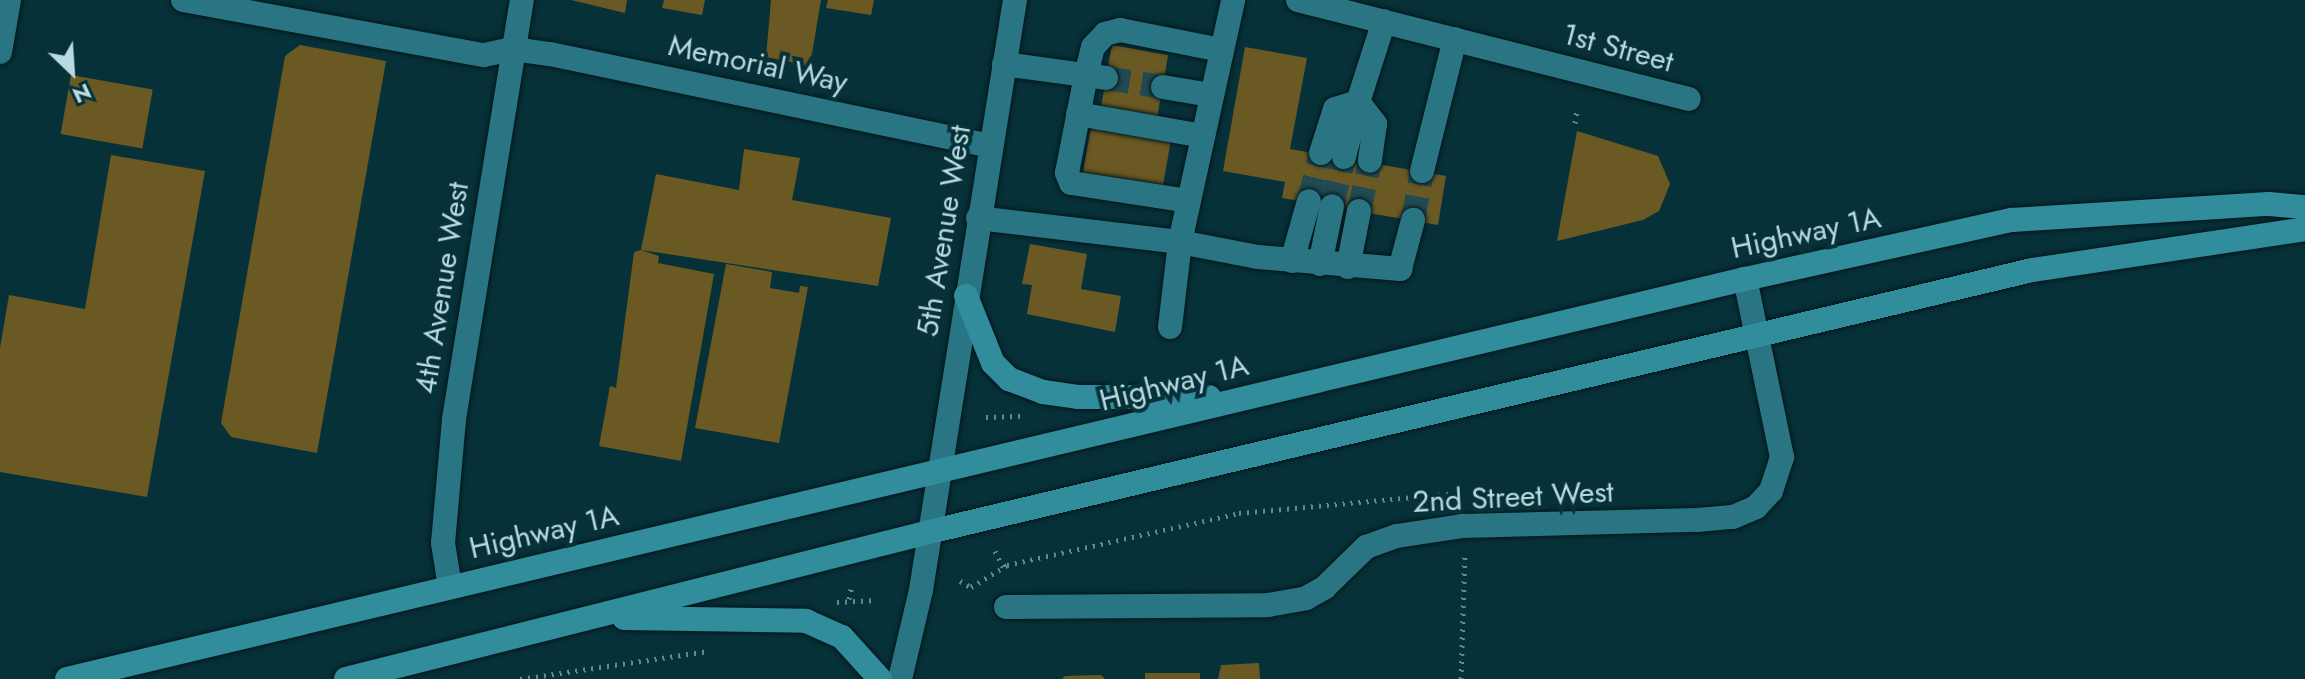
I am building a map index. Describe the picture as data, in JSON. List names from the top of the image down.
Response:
{
  "streets": {
    "main road": ["Highway 1A"],
    "street": [
      "1st Street",
      "Memorial Way",
      "5th Avenue West",
      "4th Avenue West",
      "2nd Street West"
    ]
  },
  "crossings": [
    ["Memorial Way", "5th Avenue West"],
    ["Memorial Way", "4th Avenue West"],
    ["5th Avenue West", "Highway 1A"],
    ["Highway 1A", "4th Avenue West"],
    ["Highway 1A", "2nd Street West"]
  ],
  "north": "bottom right"
}
